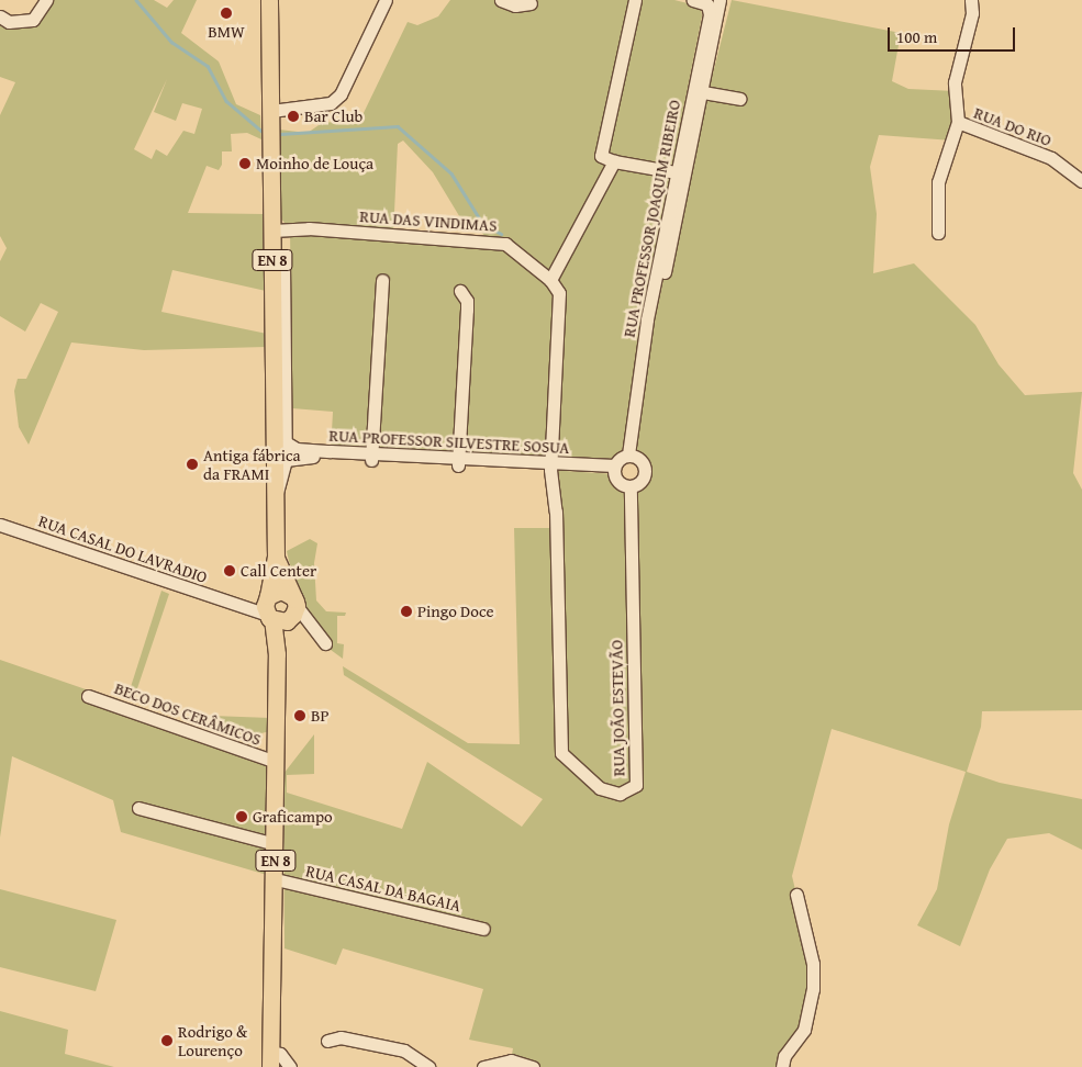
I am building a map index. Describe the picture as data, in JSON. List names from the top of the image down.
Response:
{
  "streets": {
    "main road": ["EN 8"],
    "street": [
      "RUA DO RIO",
      "RUA PROFESSOR JOAQUIM RIBEIRO",
      "RUA DAS VINDIMAS",
      "RUA PROFESSOR SILVESTRE SOSUA",
      "RUA CASAL DO LAVRADIO",
      "RUA JOÃO ESTEVÃO",
      "BECO DOS CERÂMICOS",
      "RUA CASAL DA BAGAIA"
    ]
  },
  "crossings": [
    ["RUA PROFESSOR JOAQUIM RIBEIRO", "RUA PROFESSOR SILVESTRE SOSUA"],
    ["RUA PROFESSOR JOAQUIM RIBEIRO", "RUA JOÃO ESTEVÃO"],
    ["RUA DAS VINDIMAS", "EN 8"],
    ["EN 8", "RUA CASAL DO LAVRADIO"],
    ["EN 8", "BECO DOS CERÂMICOS"],
    ["EN 8", "RUA CASAL DA BAGAIA"],
    ["RUA PROFESSOR SILVESTRE SOSUA", "RUA JOÃO ESTEVÃO"]
  ],
  "places": [
    "BMW",
    "Bar Club",
    "Moinho de Louça",
    "Antiga fábrica da FRAMI",
    "Call Center",
    "Pingo Doce",
    "BP",
    "Graficampo",
    "Rodrigo & Lourenço"
  ],
  "scale_bar": "100 m"
}
